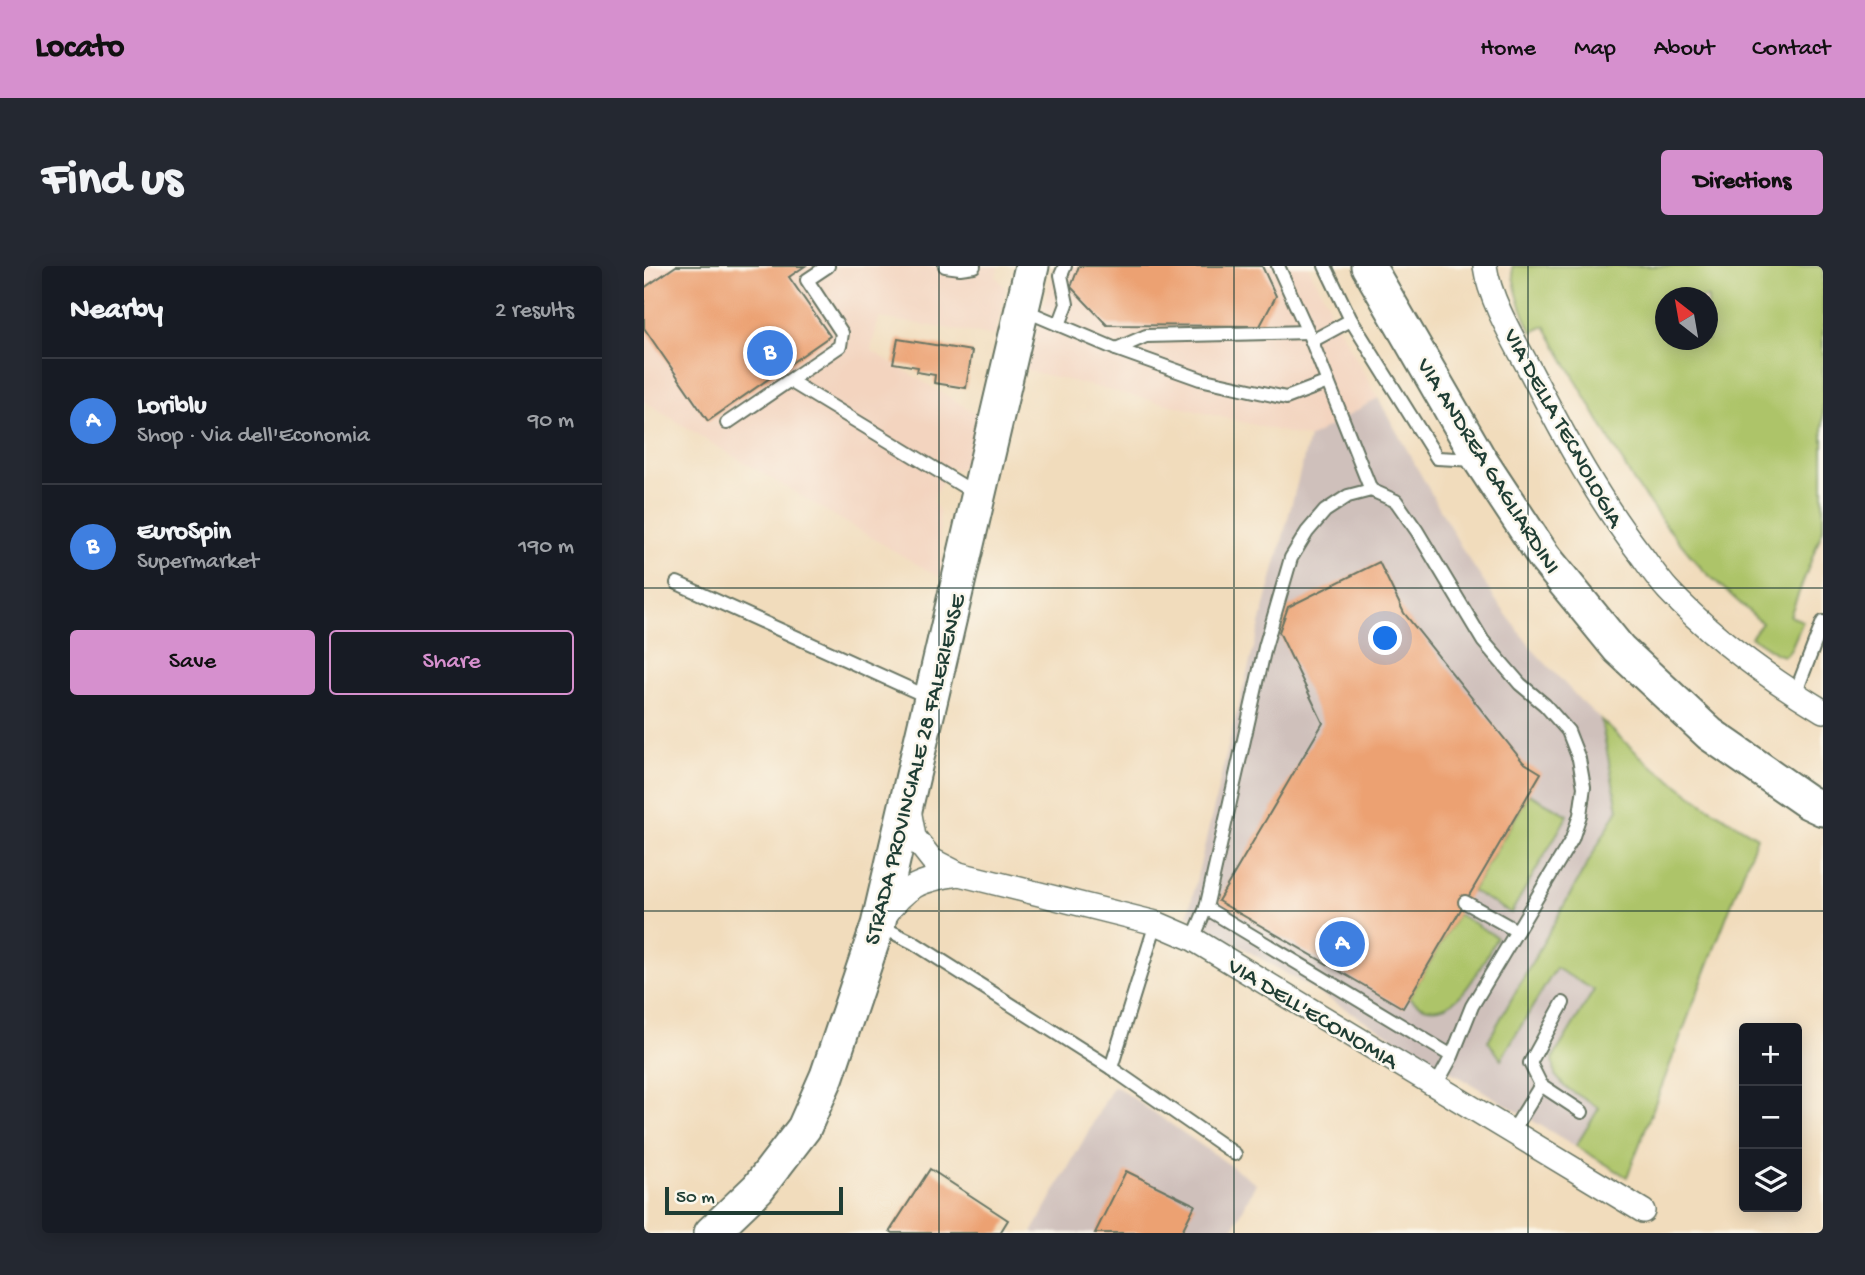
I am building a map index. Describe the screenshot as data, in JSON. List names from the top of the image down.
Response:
{
  "streets": {
    "main road": ["VIA ANDREA GAGLIARDINI", "STRADA PROVINCIALE 28 FALERIENSE"],
    "street": ["VIA DELLA TECNOLOGIA", "VIA DELL'ECONOMIA"]
  },
  "scale_bar": "50 m",
  "north": "top left",
  "page": {
    "header": "Locato",
    "nav": [
      "Home",
      "Map",
      "About",
      "Contact"
    ],
    "buttons": [
      "Directions",
      ["Save", "Share"]
    ],
    "title": "Find us",
    "heading": ["Nearby", "2 results"],
    "pins": ["B", "A"],
    "list": [
      {
        "mark": "A",
        "name": "Loriblu",
        "note": "Shop · Via dell'Economia",
        "value": "90 m"
      },
      {
        "mark": "B",
        "name": "EuroSpin",
        "note": "Supermarket",
        "value": "190 m"
      }
    ],
    "map_buttons": ["+", "−"],
    "scale": "50 m"
  }
}
